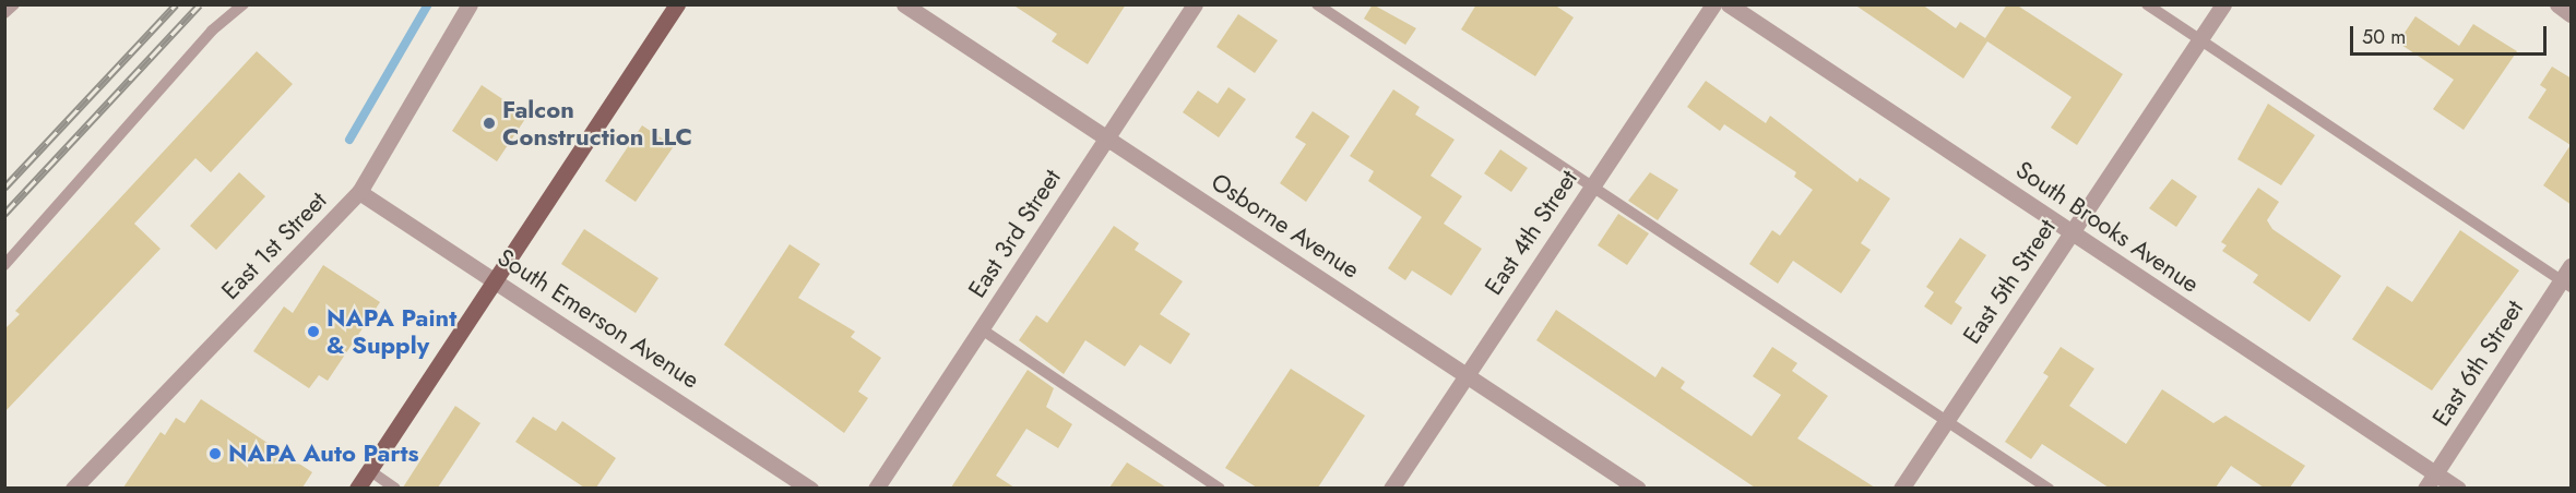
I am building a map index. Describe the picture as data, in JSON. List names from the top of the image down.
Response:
{
  "streets": {
    "street": [
      "Osborne Avenue",
      "South Brooks Avenue",
      "East 4th Street",
      "East 3rd Street",
      "East 1st Street",
      "East 5th Street",
      "South Emerson Avenue",
      "East 6th Street"
    ]
  },
  "crossings": [
    ["Osborne Avenue", "East 4th Street"],
    ["Osborne Avenue", "East 3rd Street"],
    ["South Brooks Avenue", "East 5th Street"],
    ["South Brooks Avenue", "East 6th Street"],
    ["East 1st Street", "South Emerson Avenue"]
  ],
  "places": ["Falcon Construction LLC", "NAPA Paint & Supply", "NAPA Auto Parts"],
  "scale_bar": "50 m"
}
